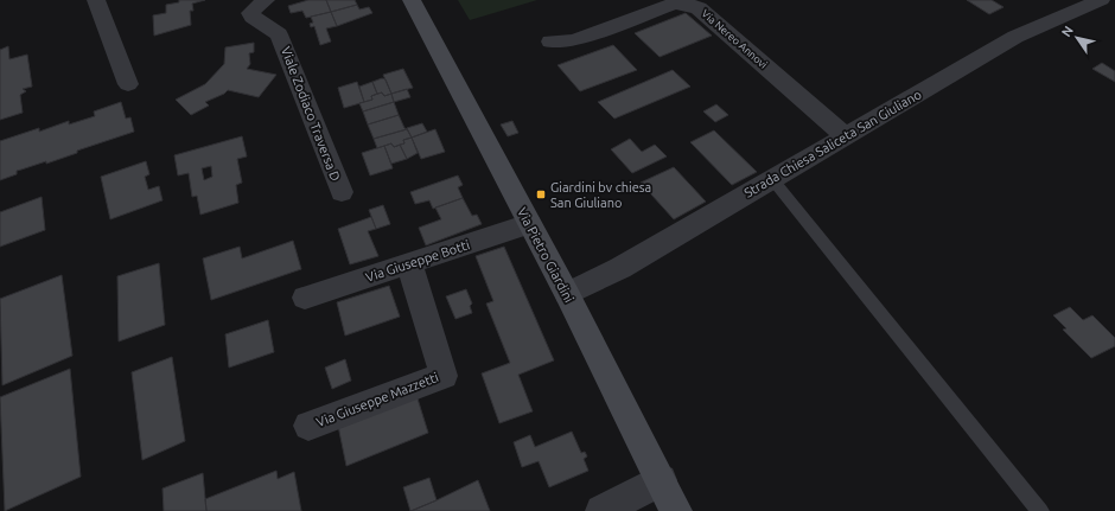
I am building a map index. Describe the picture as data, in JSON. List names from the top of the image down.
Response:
{
  "streets": {
    "main road": ["Via Pietro Giardini"],
    "street": [
      "Via Nereo Annovi",
      "Viale Zodiaco Traversa D",
      "Strada Chiesa Saliceta San Giuliano",
      "Via Giuseppe Botti",
      "Via Giuseppe Mazzetti"
    ]
  },
  "crossings": [
    ["Via Nereo Annovi", "Strada Chiesa Saliceta San Giuliano"],
    ["Strada Chiesa Saliceta San Giuliano", "Via Pietro Giardini"],
    ["Via Pietro Giardini", "Via Giuseppe Botti"],
    ["Via Giuseppe Botti", "Via Giuseppe Mazzetti"]
  ],
  "places": {
    "transit": ["Giardini bv chiesa San Giuliano"]
  },
  "north": "top left"
}
